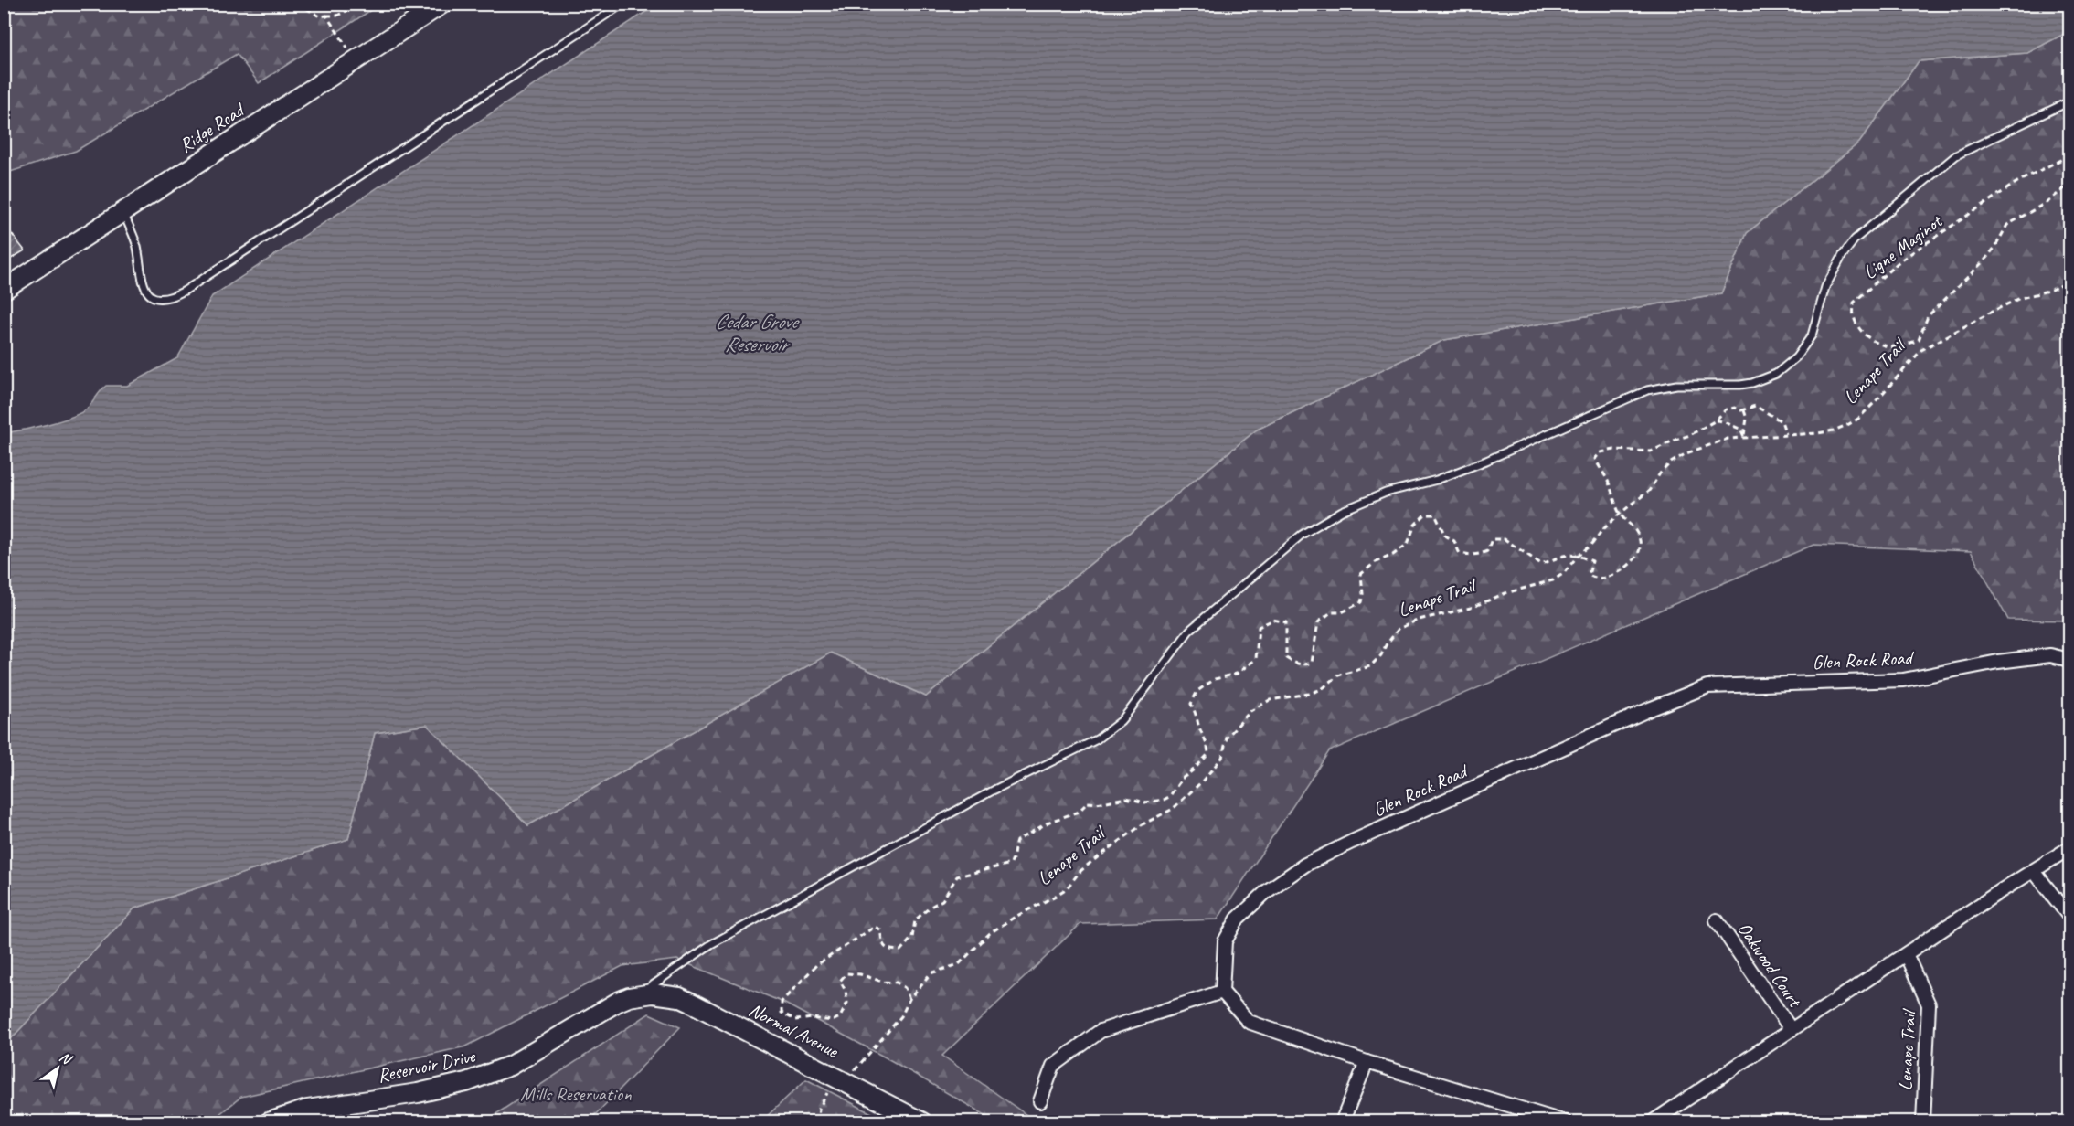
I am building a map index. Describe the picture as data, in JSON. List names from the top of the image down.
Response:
{
  "streets": {
    "street": [
      "Ridge Road",
      "Lenape Trail",
      "Glen Rock Road",
      "Oakwood Court",
      "Normal Avenue",
      "Reservoir Drive"
    ],
    "path": ["Ligne Maginot"]
  },
  "crossings": [
    ["Lenape Trail", "Normal Avenue"],
    ["Normal Avenue", "Reservoir Drive"]
  ],
  "water": ["Cedar Grove Reservoir"],
  "parks": ["Mills Reservation"],
  "north": "top right"
}
